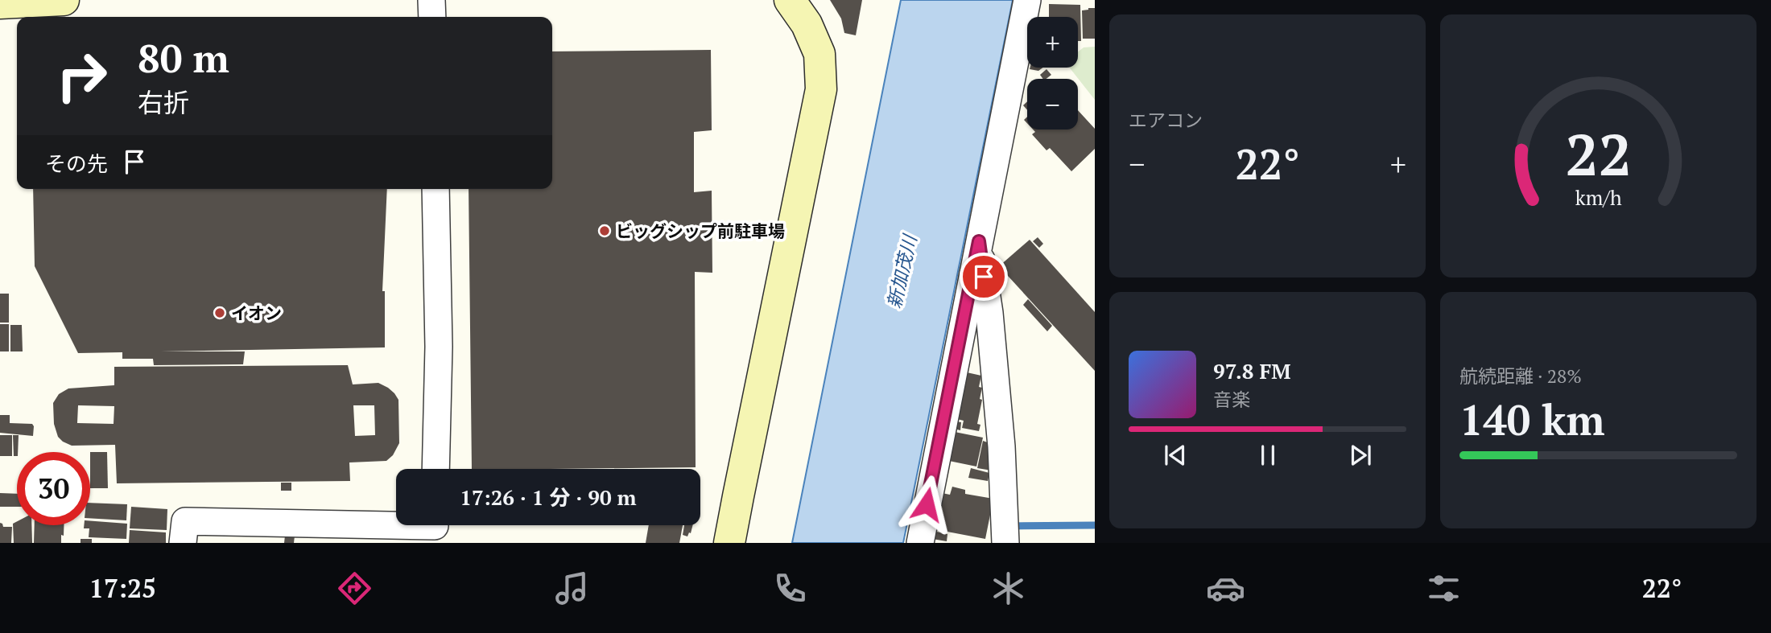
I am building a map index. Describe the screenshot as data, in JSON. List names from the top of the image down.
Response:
{
  "water": ["新加茂川"],
  "places": ["ビッグシップ前駐車場", "イオン"],
  "page": {
    "tile": [
      "エアコン",
      ["航続距離 · 28%", "140 km"]
    ],
    "map_buttons": ["+", "−"],
    "turn": ["80 m", "右折"],
    "then": "その先",
    "heat": ["−", "22°", "+"],
    "song": ["97.8 FM", "音楽"],
    "limit": "30",
    "trip": "17:26 · 1 分 · 90 m",
    "tabs": ["17:25", "22°"],
    "gauge": ["22", "km/h"]
  }
}
